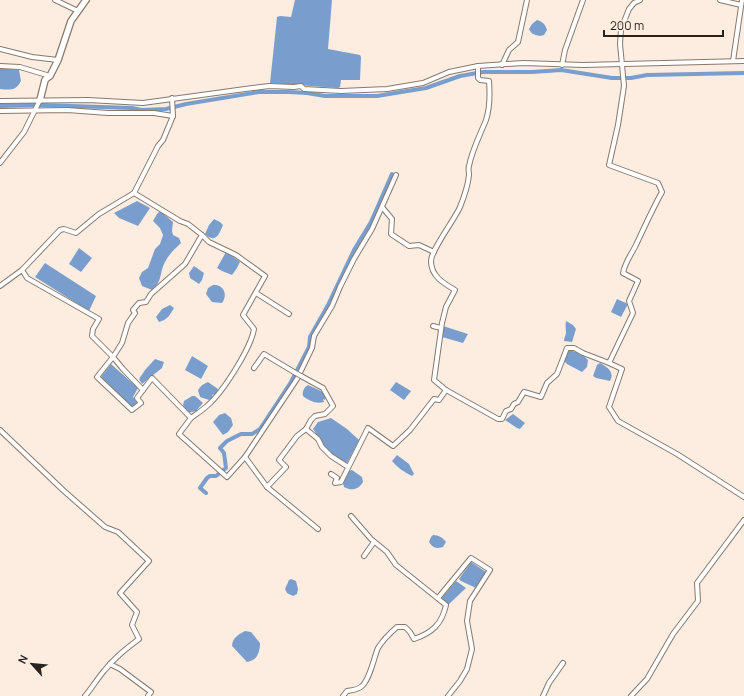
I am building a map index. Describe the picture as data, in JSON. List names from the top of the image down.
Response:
{
  "scale_bar": "200 m",
  "north": "top left"
}
